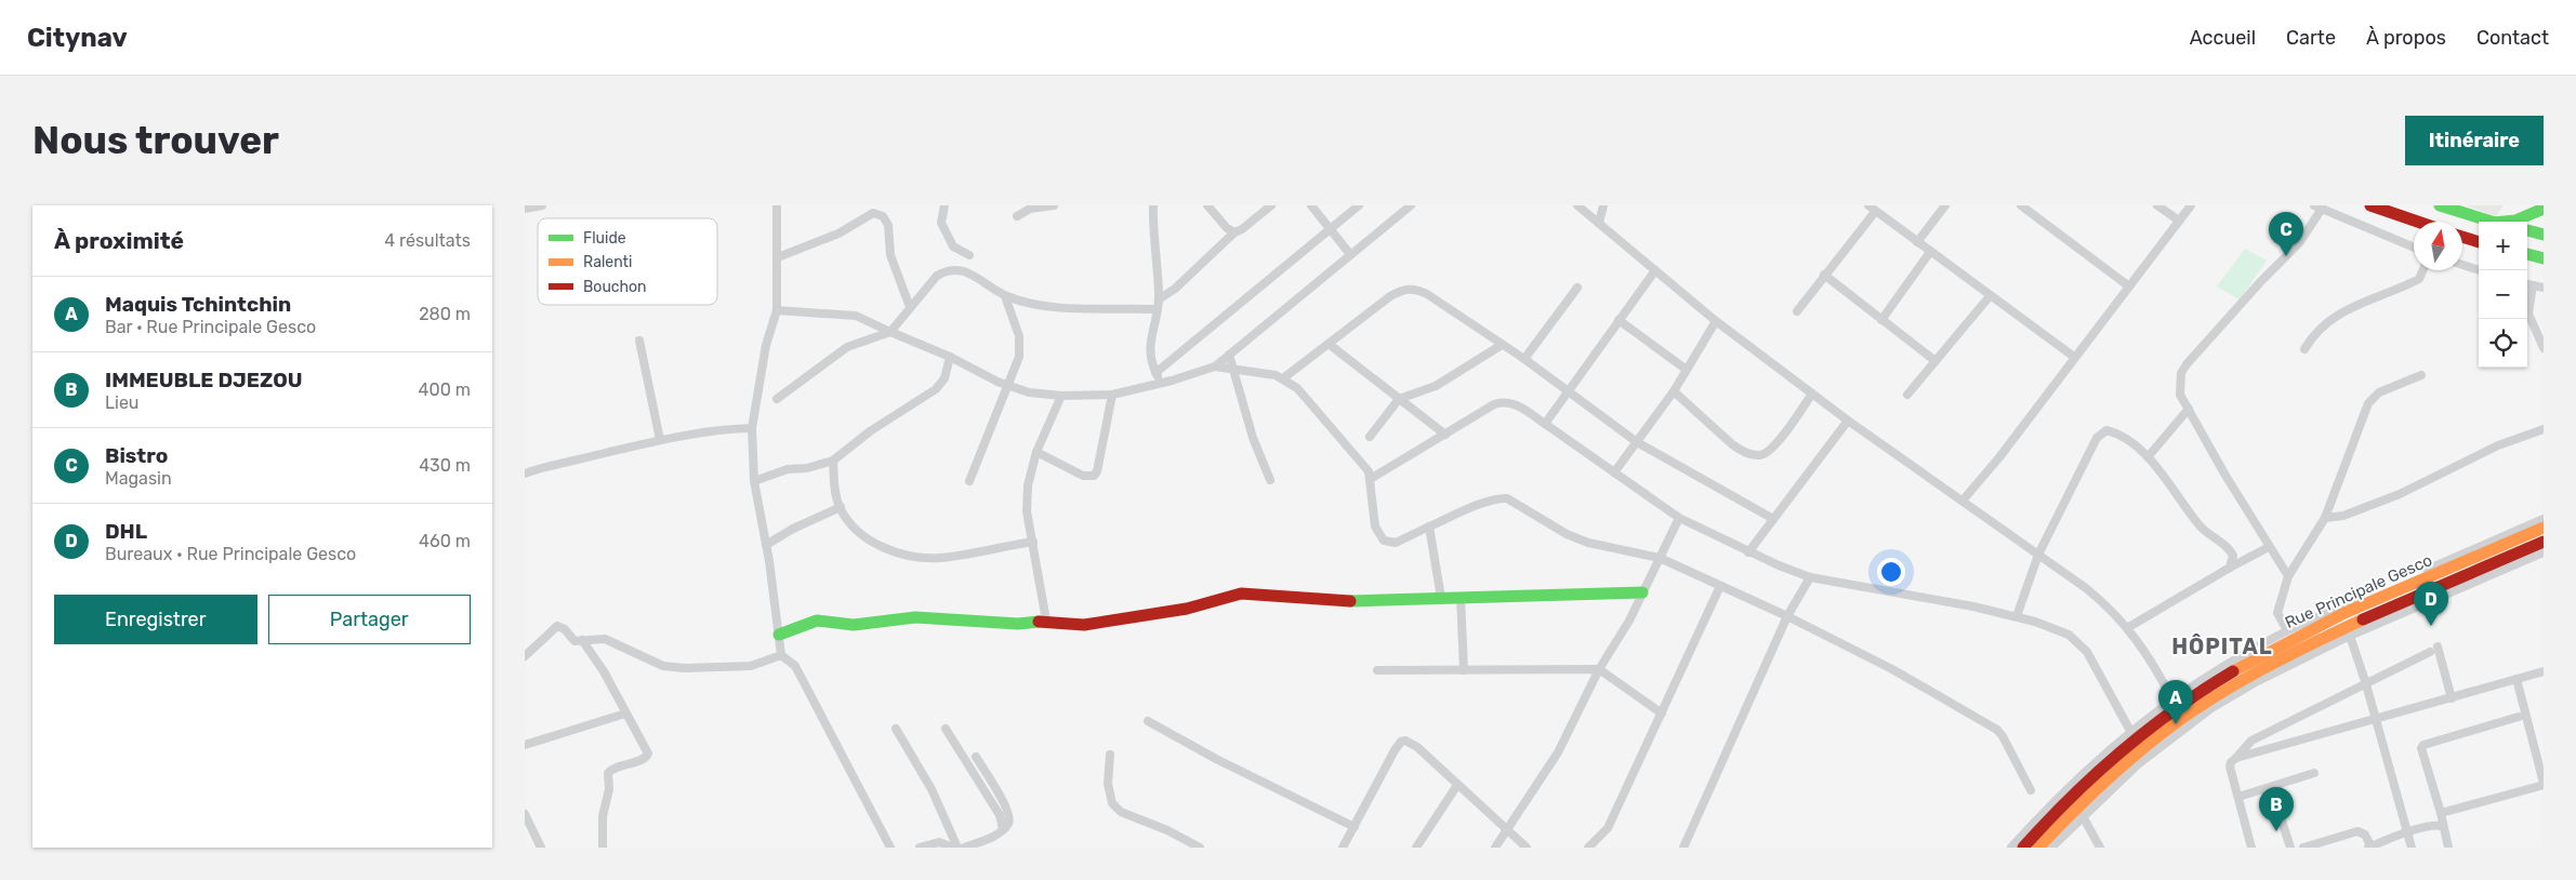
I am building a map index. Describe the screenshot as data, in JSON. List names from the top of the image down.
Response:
{
  "streets": {
    "main road": ["Rue Principale Gesco"]
  },
  "districts": ["HÔPITAL"],
  "legend": ["Fluide", "Ralenti", "Bouchon"],
  "north": "top",
  "page": {
    "header": "Citynav",
    "nav": [
      "Accueil",
      "Carte",
      "À propos",
      "Contact"
    ],
    "buttons": [
      "Itinéraire",
      ["Enregistrer", "Partager"]
    ],
    "title": "Nous trouver",
    "heading": ["À proximité", "4 résultats"],
    "pins": [
      "C",
      "D",
      "A",
      "B"
    ],
    "map_buttons": ["+", "−"],
    "list": [
      {
        "mark": "A",
        "name": "Maquis Tchintchin",
        "note": "Bar · Rue Principale Gesco",
        "value": "280 m"
      },
      {
        "mark": "B",
        "name": "IMMEUBLE DJEZOU",
        "note": "Lieu",
        "value": "400 m"
      },
      {
        "mark": "C",
        "name": "Bistro",
        "note": "Magasin",
        "value": "430 m"
      },
      {
        "mark": "D",
        "name": "DHL",
        "note": "Bureaux · Rue Principale Gesco",
        "value": "460 m"
      }
    ]
  }
}
